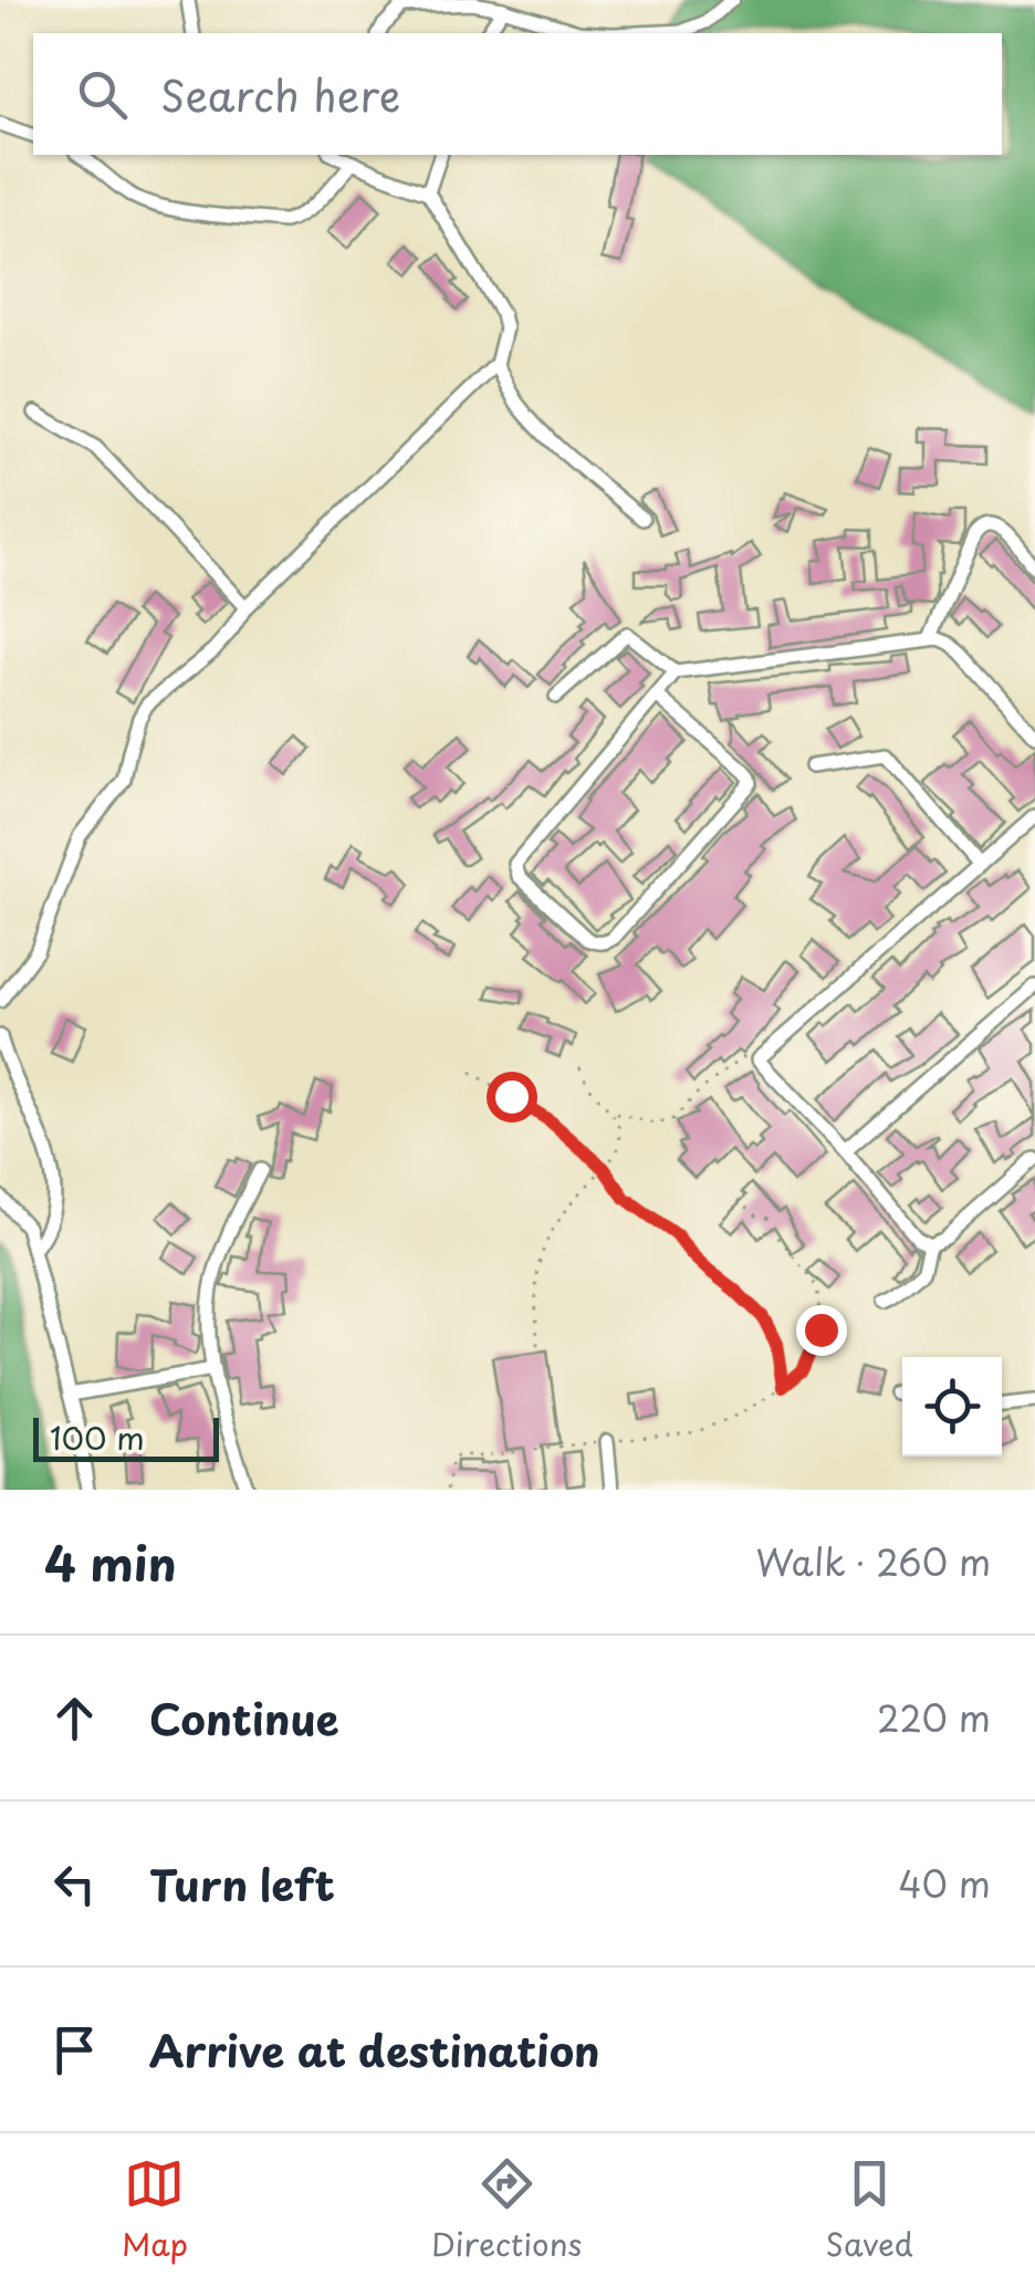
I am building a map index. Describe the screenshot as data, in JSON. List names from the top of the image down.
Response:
{
  "scale_bar": "100 m",
  "page": {
    "search": "Search here",
    "scale": "100 m",
    "heading": ["4 min", "Walk · 260 m"],
    "list": [
      ["Continue", "220 m"],
      ["Turn left", "40 m"],
      "Arrive at destination"
    ],
    "nav": ["Map", "Directions", "Saved"]
  }
}
